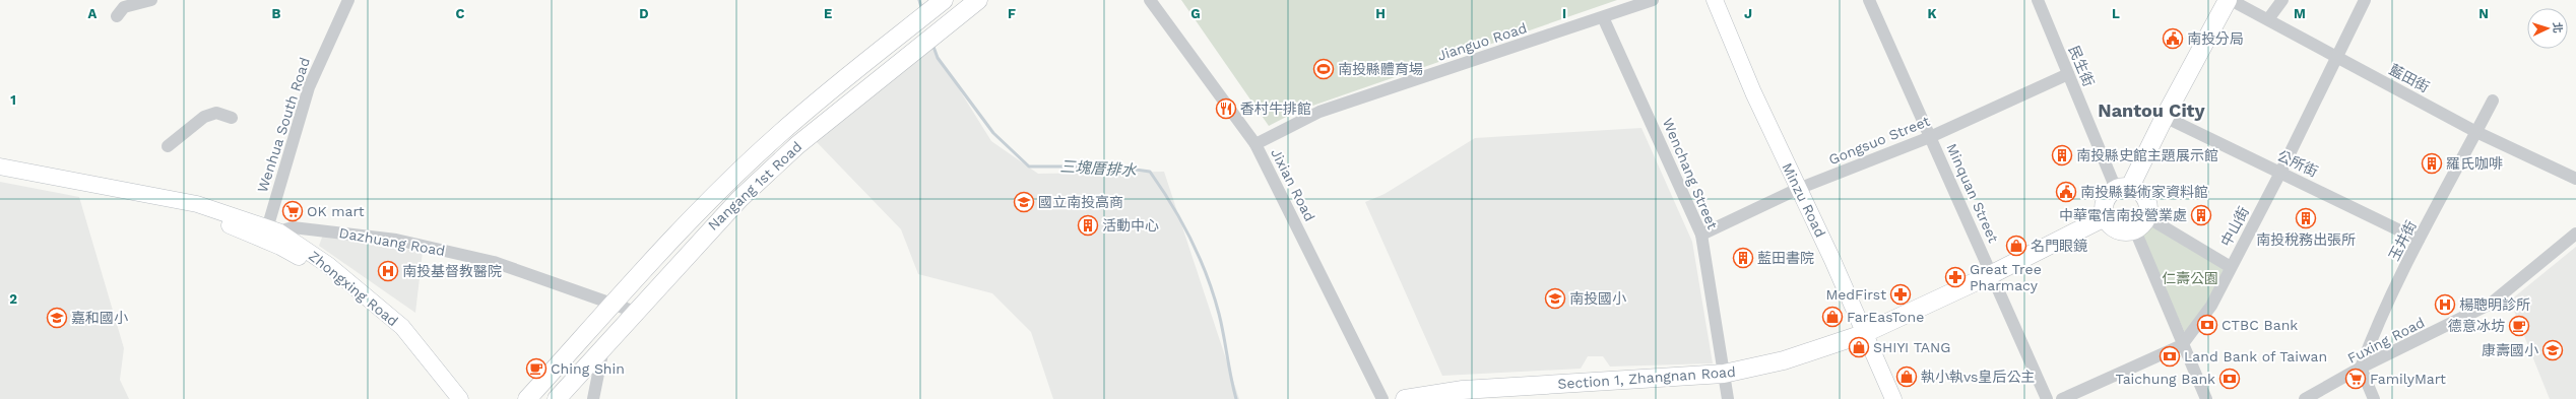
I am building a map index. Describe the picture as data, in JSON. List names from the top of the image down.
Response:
{
  "streets": {
    "main road": [
      "Nangang 1st Road",
      "Minzu Road",
      "Dazhuang Road",
      "Zhongxing Road",
      "Section 1, Zhangnan Road"
    ],
    "street": [
      "Jianguo Road",
      "民生街",
      "藍田街",
      "Wenhua South Road",
      "Gongsuo Street",
      "公所街",
      "Wenchang Street",
      "Jixian Road",
      "Minquan Street",
      "中山街",
      "玉井街",
      "Fuxing Road"
    ]
  },
  "crossings": [
    ["Jianguo Road", "Wenchang Street"],
    ["Jianguo Road", "Jixian Road"],
    ["民生街", "Gongsuo Street"],
    ["民生街", "Section 1, Zhangnan Road"],
    ["藍田街", "中山街"],
    ["藍田街", "玉井街"],
    ["Wenhua South Road", "Dazhuang Road"],
    ["Wenhua South Road", "Zhongxing Road"],
    ["Gongsuo Street", "Wenchang Street"],
    ["Gongsuo Street", "Minquan Street"],
    ["Gongsuo Street", "Minzu Road"],
    ["公所街", "中山街"],
    ["公所街", "玉井街"],
    ["Wenchang Street", "Section 1, Zhangnan Road"],
    ["Nangang 1st Road", "Dazhuang Road"],
    ["Minquan Street", "Section 1, Zhangnan Road"],
    ["Minzu Road", "Section 1, Zhangnan Road"],
    ["玉井街", "Fuxing Road"],
    ["Dazhuang Road", "Zhongxing Road"]
  ],
  "districts": ["Nantou City"],
  "water": ["三塊厝排水"],
  "parks": ["仁壽公園"],
  "places": {
    "public building": ["南投分局", "南投縣藝術家資料館"],
    "sports": ["南投縣體育場"],
    "restaurant": ["香村牛排館"],
    "building": [
      "南投縣史館主題展示館",
      "羅氏咖啡",
      "中華電信南投營業處",
      "南投稅務出張所",
      "活動中心",
      "藍田書院"
    ],
    "school or university": [
      "國立南投高商",
      "南投國小",
      "嘉和國小",
      "康壽國小"
    ],
    "supermarket": ["OK mart", "FamilyMart"],
    "shop": [
      "名門眼鏡",
      "FarEasTone",
      "SHIYI TANG",
      "執小執vs皇后公主"
    ],
    "hospital": ["南投基督教醫院", "楊聰明診所"],
    "pharmacy": ["Great Tree Pharmacy", "MedFirst"],
    "bank": ["CTBC Bank", "Land Bank of Taiwan", "Taichung Bank"],
    "cafe": ["德意冰坊", "Ching Shin"]
  },
  "north": "right",
  "grid": {
    "columns": [
      "A",
      "B",
      "C",
      "D",
      "E",
      "F",
      "G",
      "H",
      "I",
      "J",
      "K",
      "L",
      "M",
      "N"
    ],
    "rows": ["1", "2"]
  }
}
